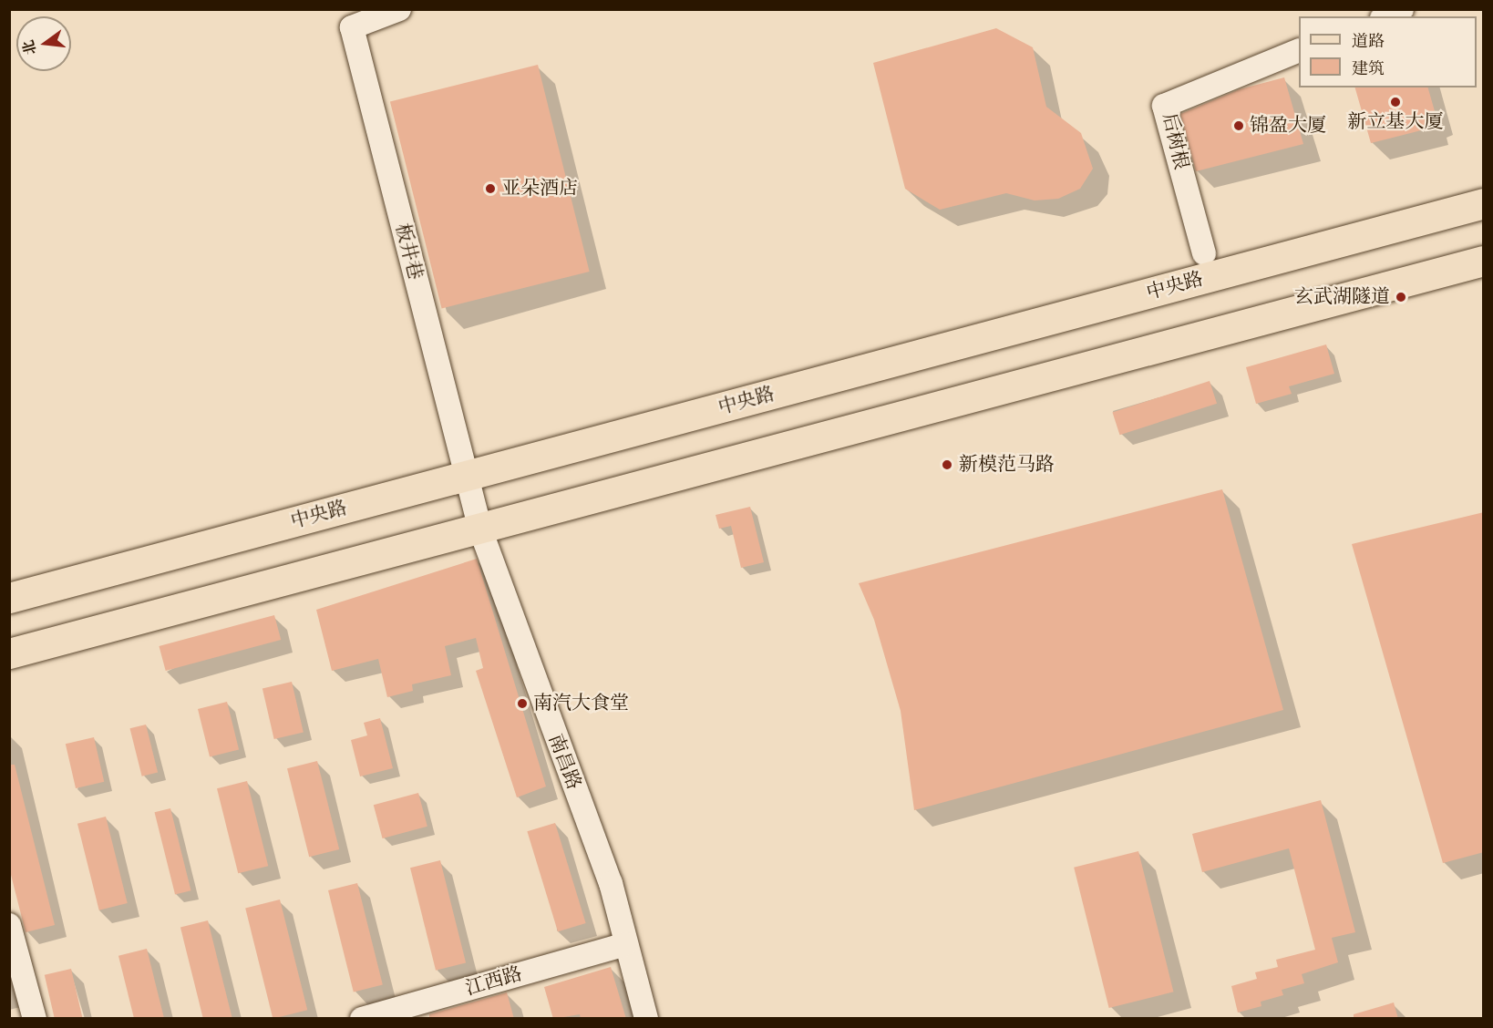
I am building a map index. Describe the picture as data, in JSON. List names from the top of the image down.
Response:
{
  "streets": {
    "main road": ["中央路"],
    "street": [
      "后树根",
      "板井巷",
      "南昌路",
      "江西路"
    ]
  },
  "crossings": [
    ["板井巷", "中央路"],
    ["板井巷", "南昌路"],
    ["中央路", "南昌路"],
    ["南昌路", "江西路"]
  ],
  "places": [
    "新立基大厦",
    "锦盈大厦",
    "亚朵酒店",
    "玄武湖隧道",
    "新模范马路",
    "南汽大食堂"
  ],
  "legend": ["道路", "建筑"],
  "north": "left"
}
